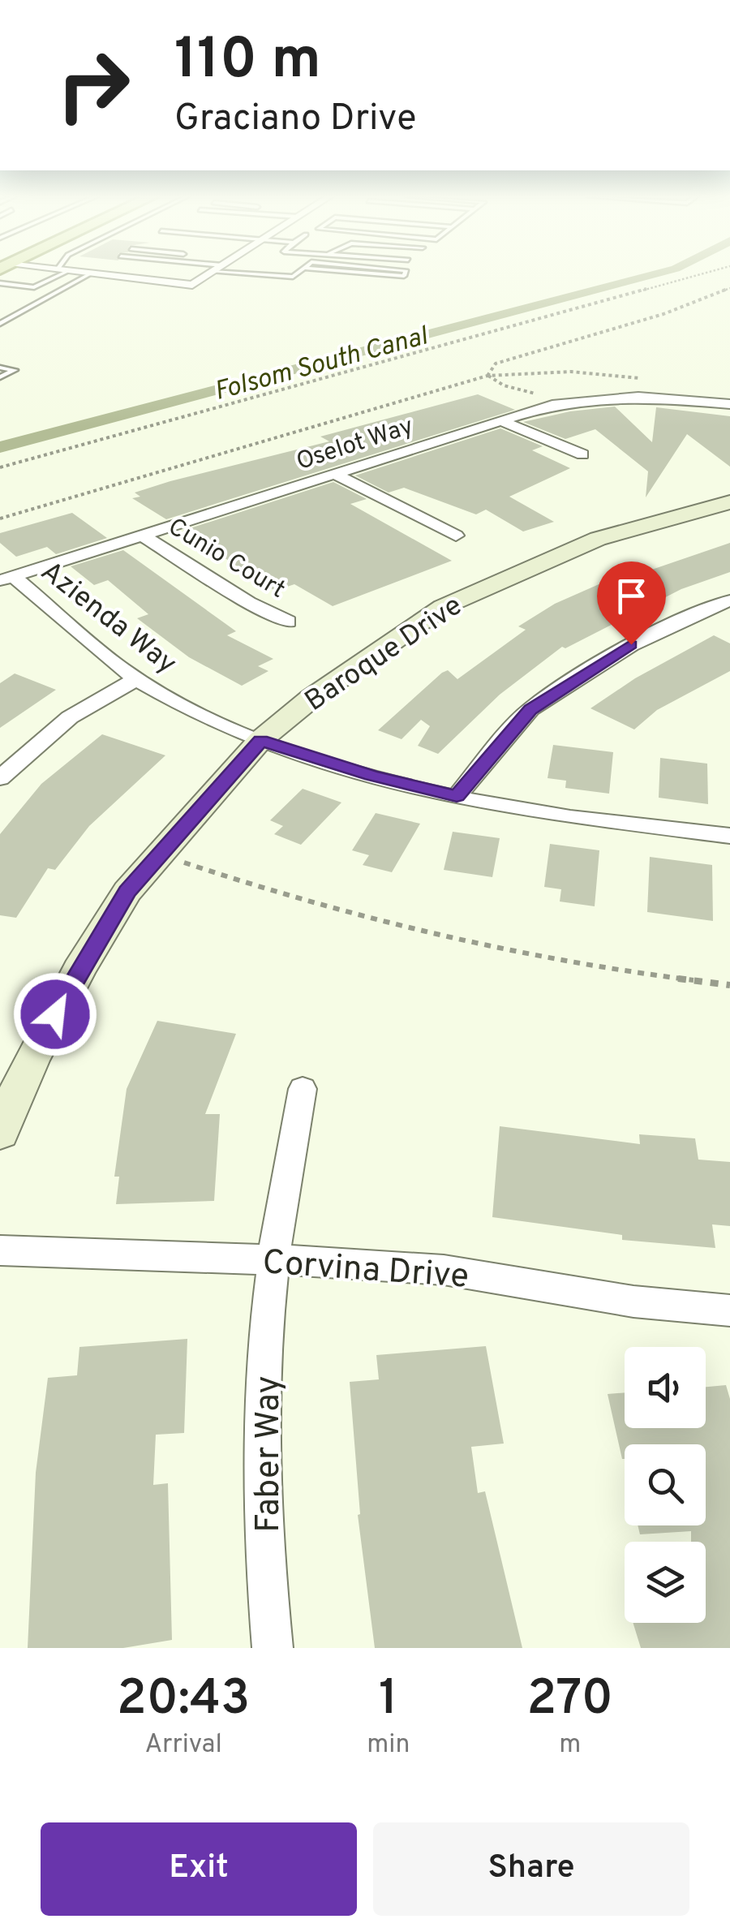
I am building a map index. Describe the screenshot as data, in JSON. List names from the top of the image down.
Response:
{
  "streets": {
    "street": [
      "Oselot Way",
      "Cunio Court",
      "Azienda Way",
      "Baroque Drive",
      "Corvina Drive",
      "Faber Way"
    ]
  },
  "crossings": [
    ["Oselot Way", "Cunio Court"],
    ["Oselot Way", "Azienda Way"],
    ["Azienda Way", "Baroque Drive"],
    ["Corvina Drive", "Faber Way"]
  ],
  "water": ["Folsom South Canal"],
  "page": {
    "turn": ["110 m", "Graciano Drive"],
    "eta": [
      "20:43",
      "Arrival",
      "1",
      "min",
      "270",
      "m"
    ],
    "buttons": ["Exit", "Share"]
  }
}
